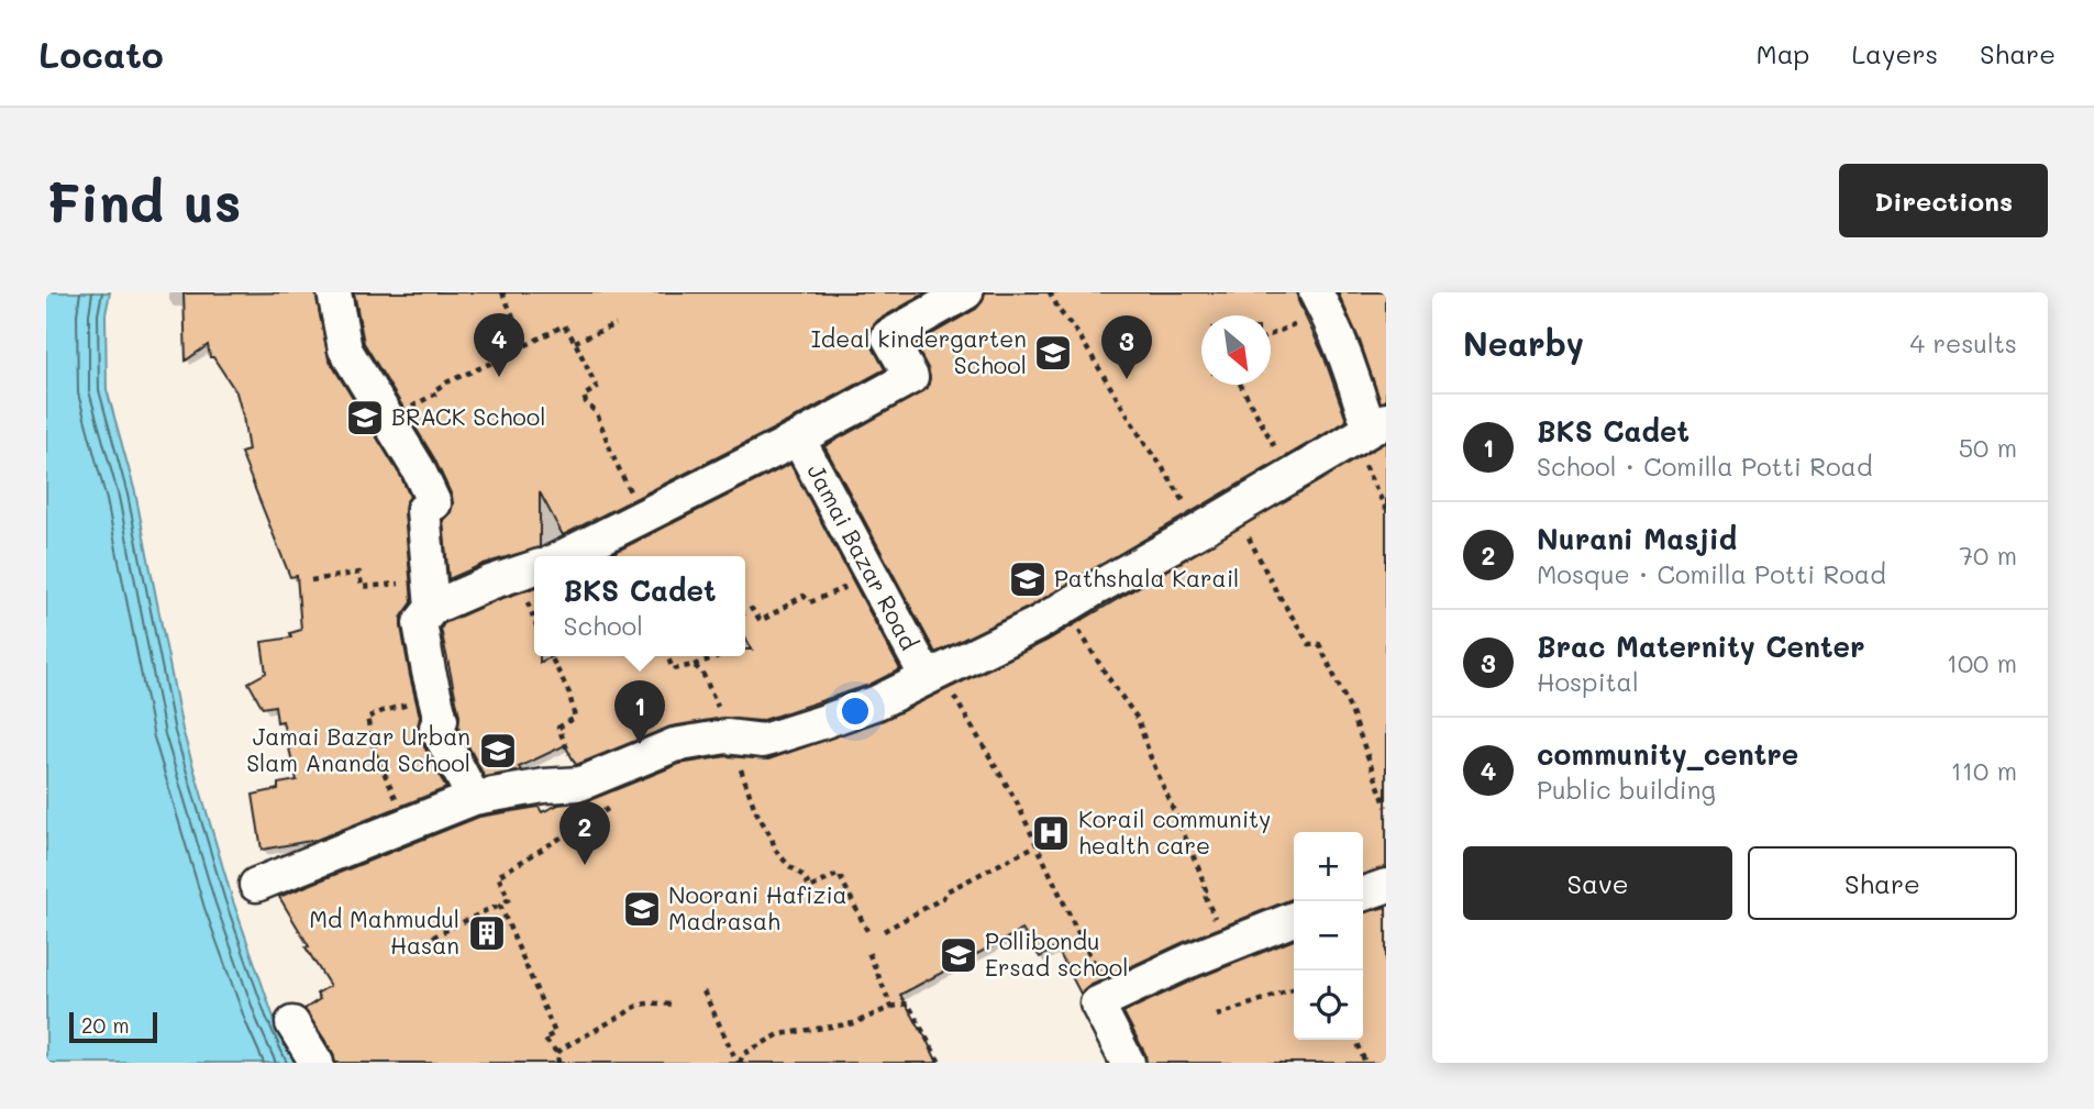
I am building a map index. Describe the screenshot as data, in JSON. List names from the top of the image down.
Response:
{
  "streets": {
    "street": ["Jamai Bazar Road"]
  },
  "places": {
    "school or university": [
      "Ideal kindergarten School",
      "BRACK School",
      "Pathshala Karail",
      "Jamai Bazar Urban Slam Ananda School",
      "Noorani Hafizia Madrasah",
      "Pollibondu Ersad school"
    ],
    "hospital": ["Korail community health care"],
    "building": ["Md Mahmudul Hasan"]
  },
  "scale_bar": "20 m",
  "north": "bottom right",
  "page": {
    "header": "Locato",
    "nav": ["Map", "Layers", "Share"],
    "buttons": [
      "Directions",
      ["Save", "Share"]
    ],
    "title": "Find us",
    "heading": ["Nearby", "4 results"],
    "pins": [
      "4",
      "3",
      "1",
      "2"
    ],
    "list": [
      {
        "mark": "1",
        "name": "BKS Cadet",
        "note": "School · Comilla Potti Road",
        "value": "50 m"
      },
      {
        "mark": "2",
        "name": "Nurani Masjid",
        "note": "Mosque · Comilla Potti Road",
        "value": "70 m"
      },
      {
        "mark": "3",
        "name": "Brac Maternity Center",
        "note": "Hospital",
        "value": "100 m"
      },
      {
        "mark": "4",
        "name": "community_centre",
        "note": "Public building",
        "value": "110 m"
      }
    ],
    "popup": ["BKS Cadet", "School"],
    "map_buttons": ["+", "−"],
    "scale": "20 m"
  }
}
